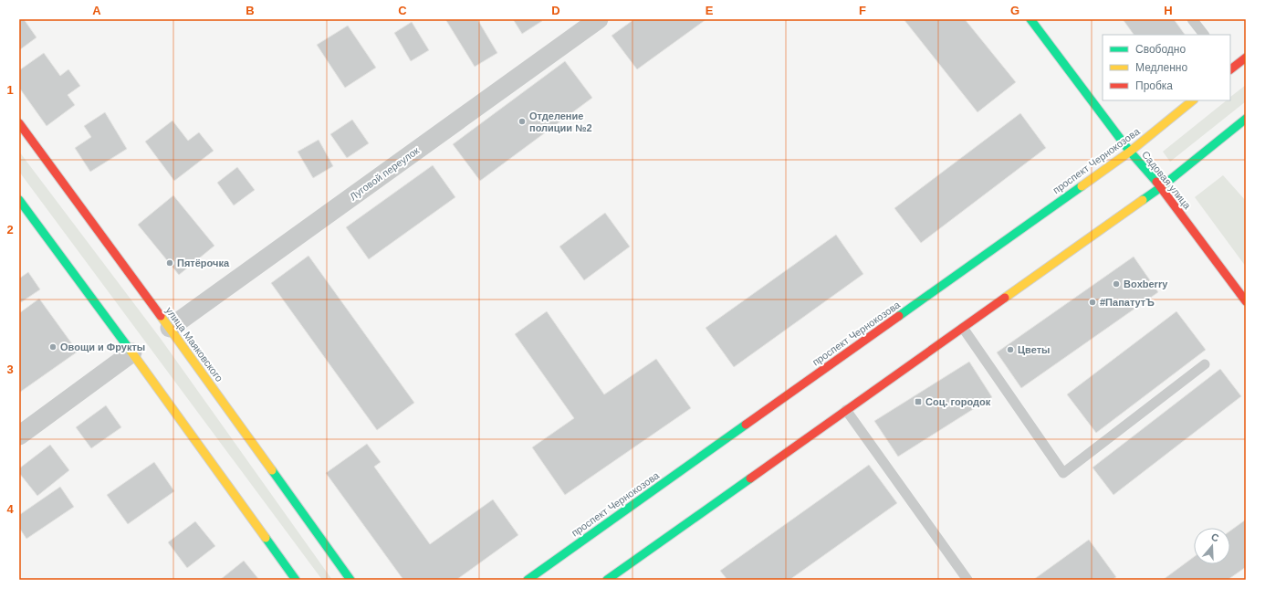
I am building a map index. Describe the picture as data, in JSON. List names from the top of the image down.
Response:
{
  "streets": {
    "street": [
      "проспект Чернокозова",
      "Луговой переулок",
      "Садовая улица",
      "улица Маяковского"
    ]
  },
  "crossings": [
    ["проспект Чернокозова", "Садовая улица"],
    ["Луговой переулок", "улица Маяковского"]
  ],
  "places": {
    "other": [
      "Отделение полиции №2",
      "Пятёрочка",
      "Boxberry",
      "#ПапатутЪ",
      "Овощи и Фрукты",
      "Цветы"
    ],
    "transit": ["Соц. городок"]
  },
  "legend": ["Свободно", "Медленно", "Пробка"],
  "north": "top",
  "grid": {
    "columns": [
      "A",
      "B",
      "C",
      "D",
      "E",
      "F",
      "G",
      "H"
    ],
    "rows": [
      "1",
      "2",
      "3",
      "4"
    ]
  }
}
